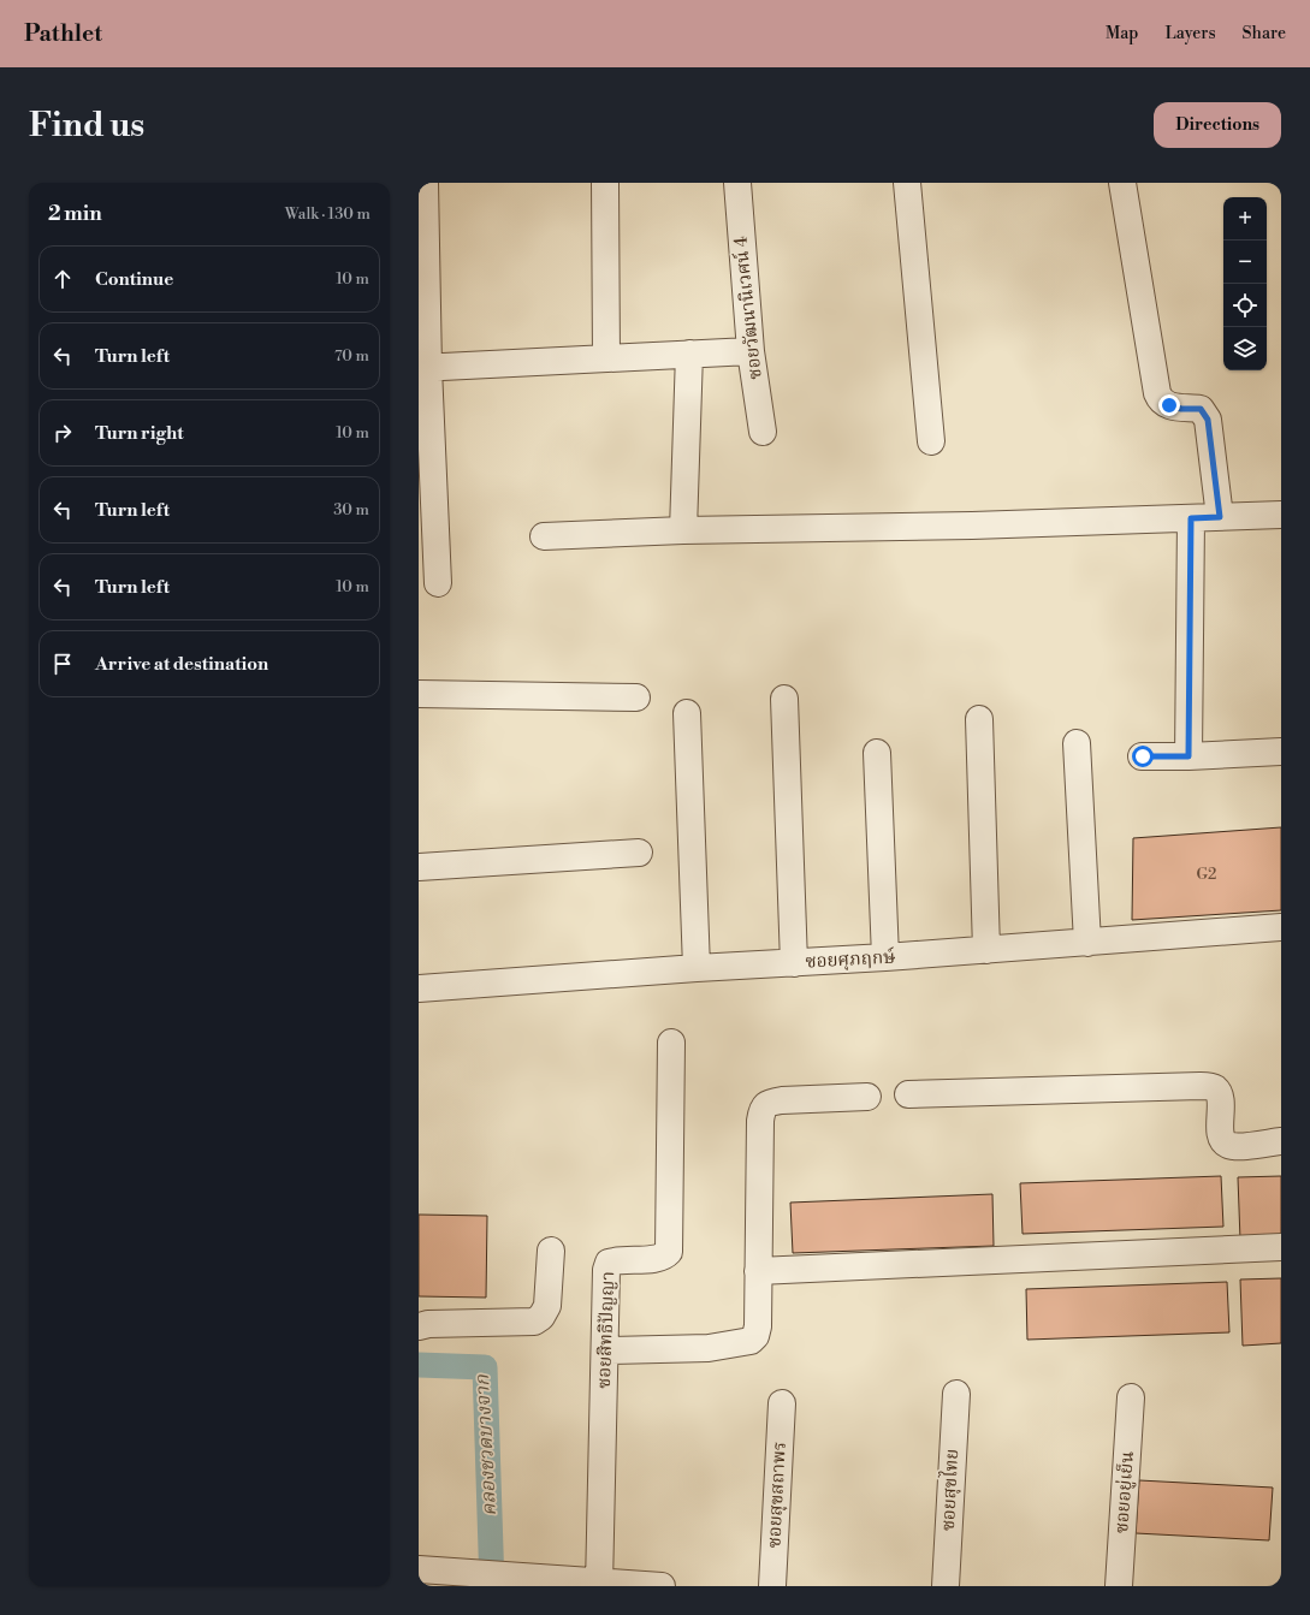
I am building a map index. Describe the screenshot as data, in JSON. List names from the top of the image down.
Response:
{
  "streets": {
    "street": [
      "ซอยวัฒนานิเวศน์ 4",
      "ซอยศุภฤกษ์",
      "ซอยสิทธิปัญญา",
      "ซอยสุขไทย",
      "ซอยอยู่เย็น",
      "ซอยสุขสถาพร"
    ]
  },
  "water": ["คลองชวดบางจาก"],
  "house_numbers": ["G2"],
  "page": {
    "header": "Pathlet",
    "nav": ["Map", "Layers", "Share"],
    "buttons": "Directions",
    "title": "Find us",
    "heading": ["2 min", "Walk · 130 m"],
    "map_buttons": ["+", "−"],
    "list": [
      ["Continue", "10 m"],
      ["Turn left", "70 m"],
      ["Turn right", "10 m"],
      ["Turn left", "30 m"],
      ["Turn left", "10 m"],
      "Arrive at destination"
    ]
  }
}
